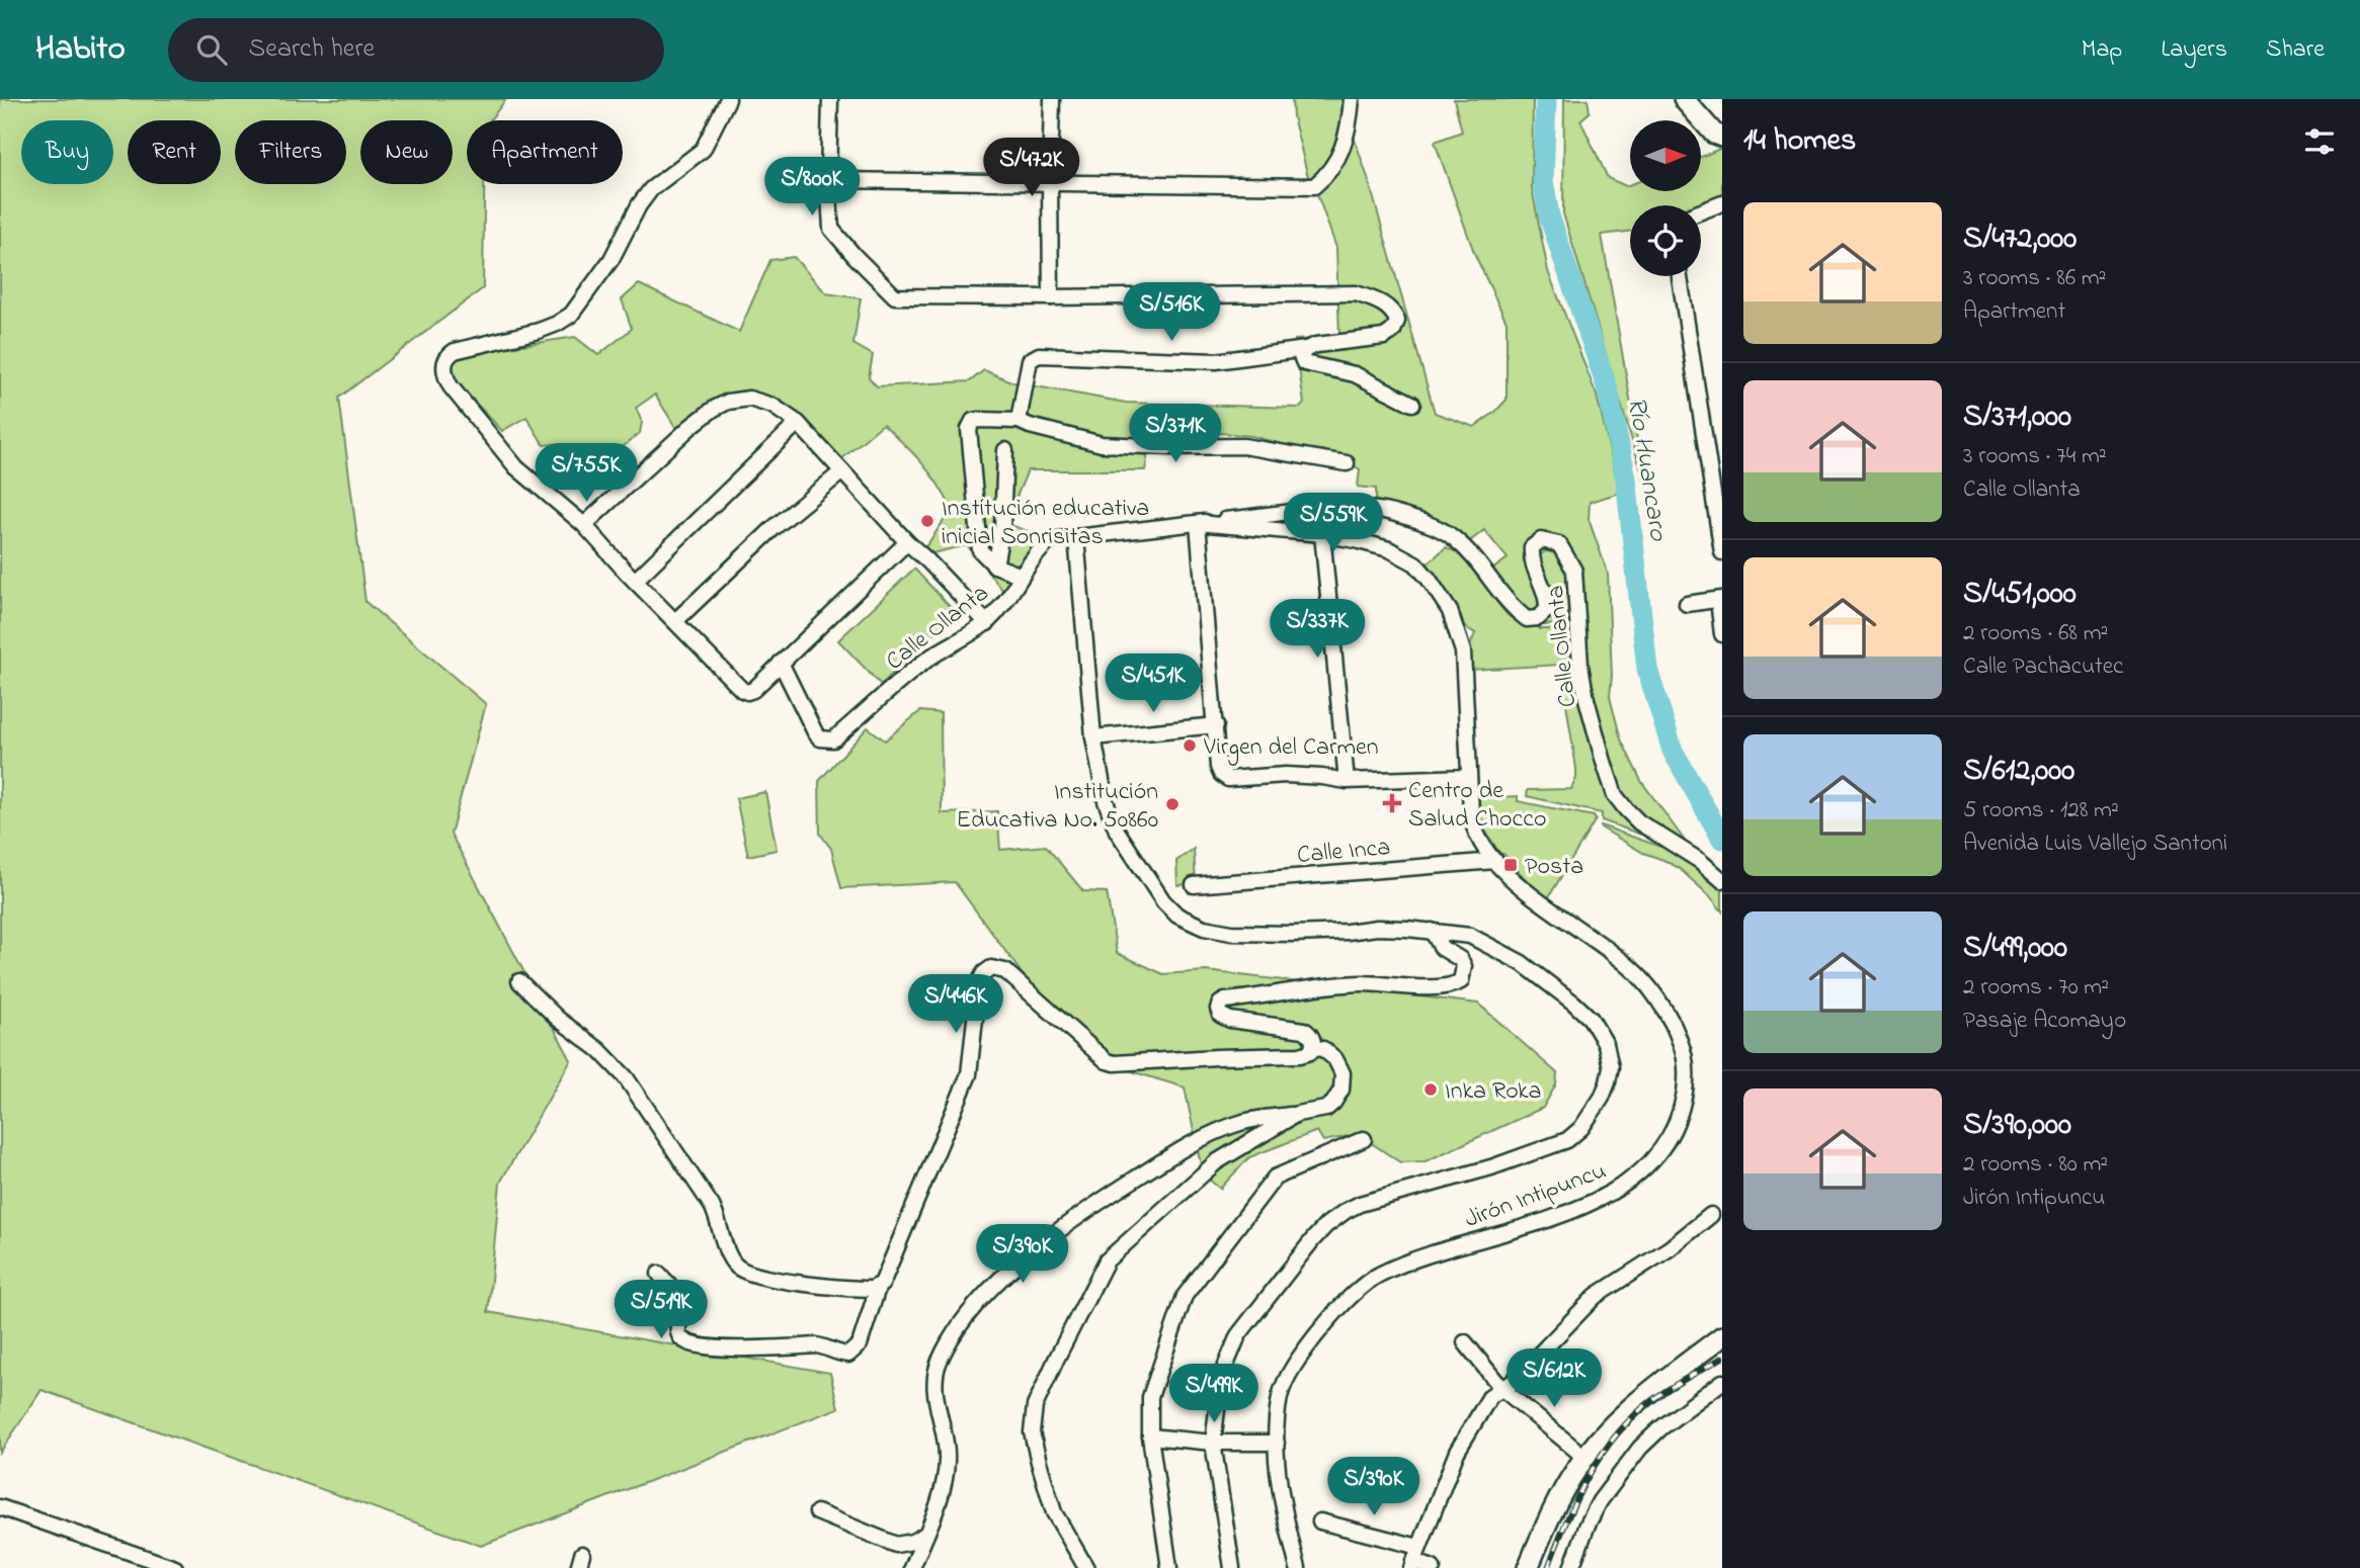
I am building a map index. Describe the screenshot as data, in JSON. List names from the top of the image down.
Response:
{
  "streets": {
    "street": ["Calle Ollanta", "Calle Inca", "Jirón Intipuncu"]
  },
  "crossings": [
    ["Calle Ollanta", "Jirón Intipuncu"],
    ["Calle Inca", "Jirón Intipuncu"]
  ],
  "water": ["Río Huancaro"],
  "places": {
    "other": [
      "Institución educativa inicial Sonrisitas",
      "Virgen del Carmen",
      "Institución Educativa No. 50860",
      "Inka Roka"
    ],
    "health": ["Centro de Salud Chocco"],
    "transit": ["Posta"]
  },
  "north": "right",
  "page": {
    "header": "Habito",
    "search": "Search here",
    "nav": ["Map", "Layers", "Share"],
    "heading": "14 homes",
    "chip": [
      "Buy",
      "Rent",
      "Filters",
      "New",
      "Apartment"
    ],
    "price": [
      "S/472K",
      "S/800K",
      "S/516K",
      "S/371K",
      "S/755K",
      "S/559K",
      "S/337K",
      "S/451K",
      "S/446K",
      "S/390K",
      "S/519K",
      "S/612K",
      "S/499K",
      "S/390K"
    ],
    "list": [
      {
        "name": "S/472,000",
        "note": "3 rooms · 86 m² · Apartment"
      },
      {
        "name": "S/371,000",
        "note": "3 rooms · 74 m² · Calle Ollanta"
      },
      {
        "name": "S/451,000",
        "note": "2 rooms · 68 m² · Calle Pachacutec"
      },
      {
        "name": "S/612,000",
        "note": "5 rooms · 128 m² · Avenida Luis Vallejo Santoni"
      },
      {
        "name": "S/499,000",
        "note": "2 rooms · 70 m² · Pasaje Acomayo"
      },
      {
        "name": "S/390,000",
        "note": "2 rooms · 80 m² · Jirón Intipuncu"
      }
    ]
  }
}
